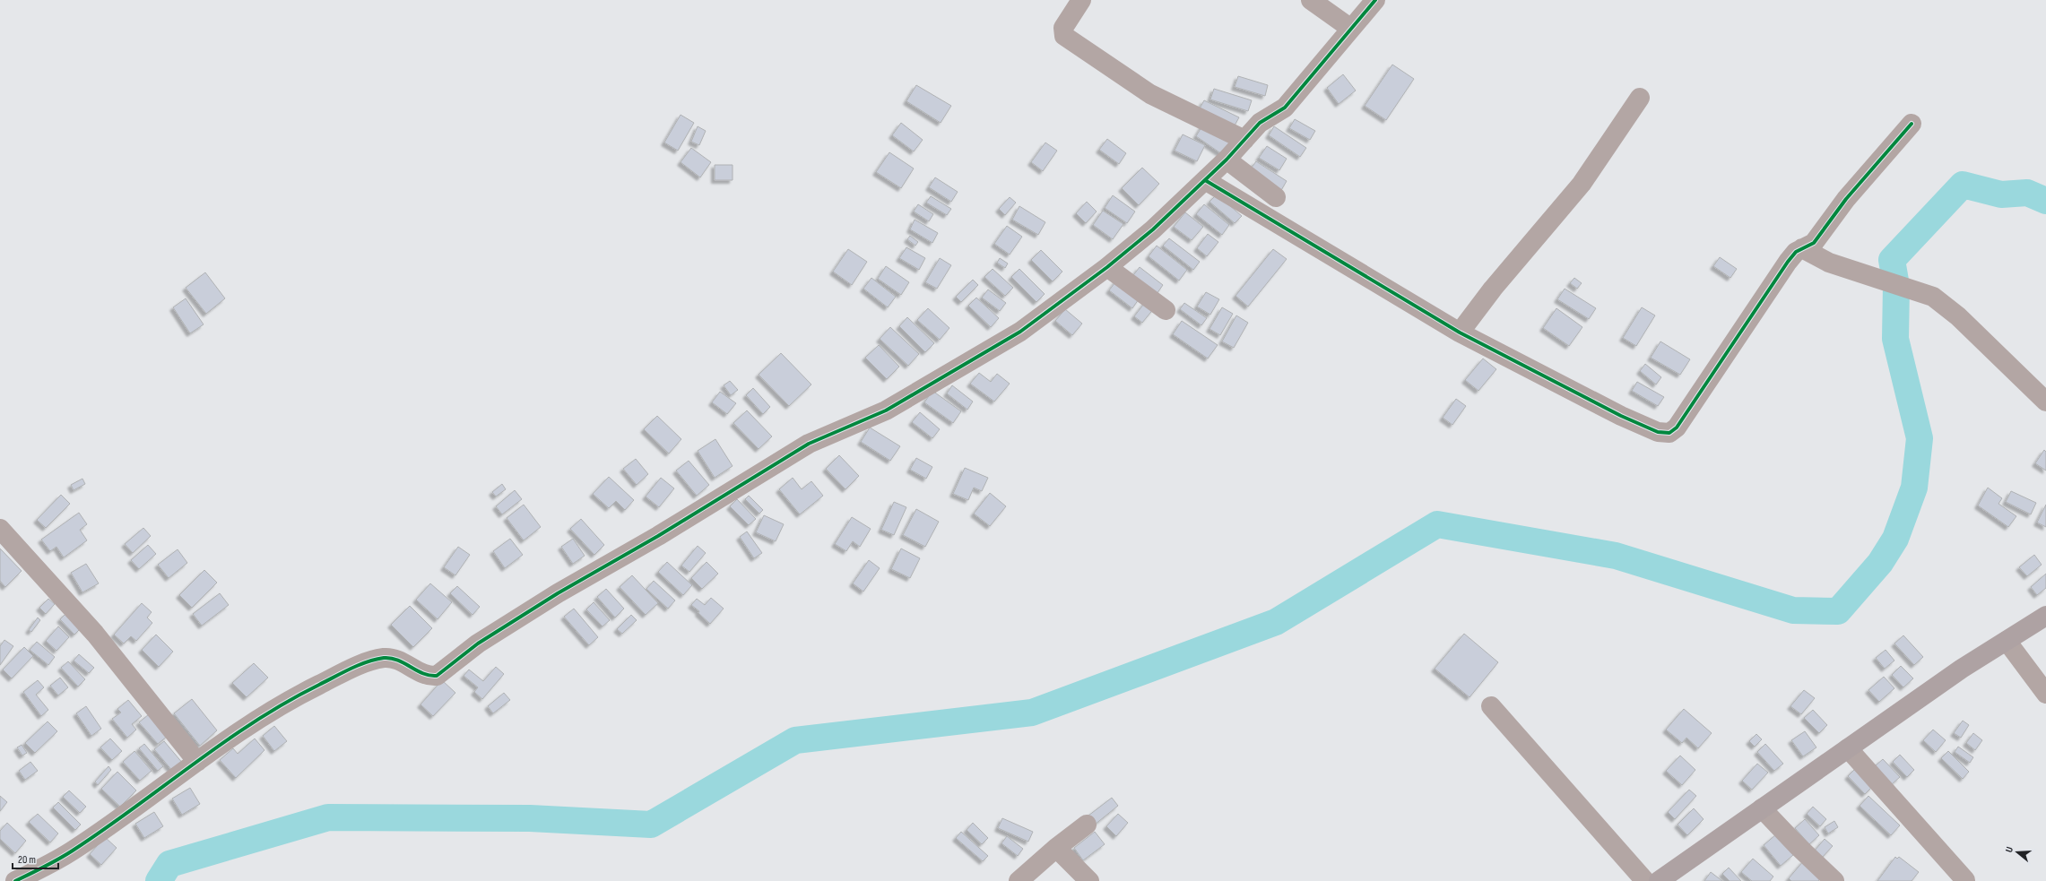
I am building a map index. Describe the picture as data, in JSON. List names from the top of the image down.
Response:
{
  "scale_bar": "20 m",
  "north": "left"
}
